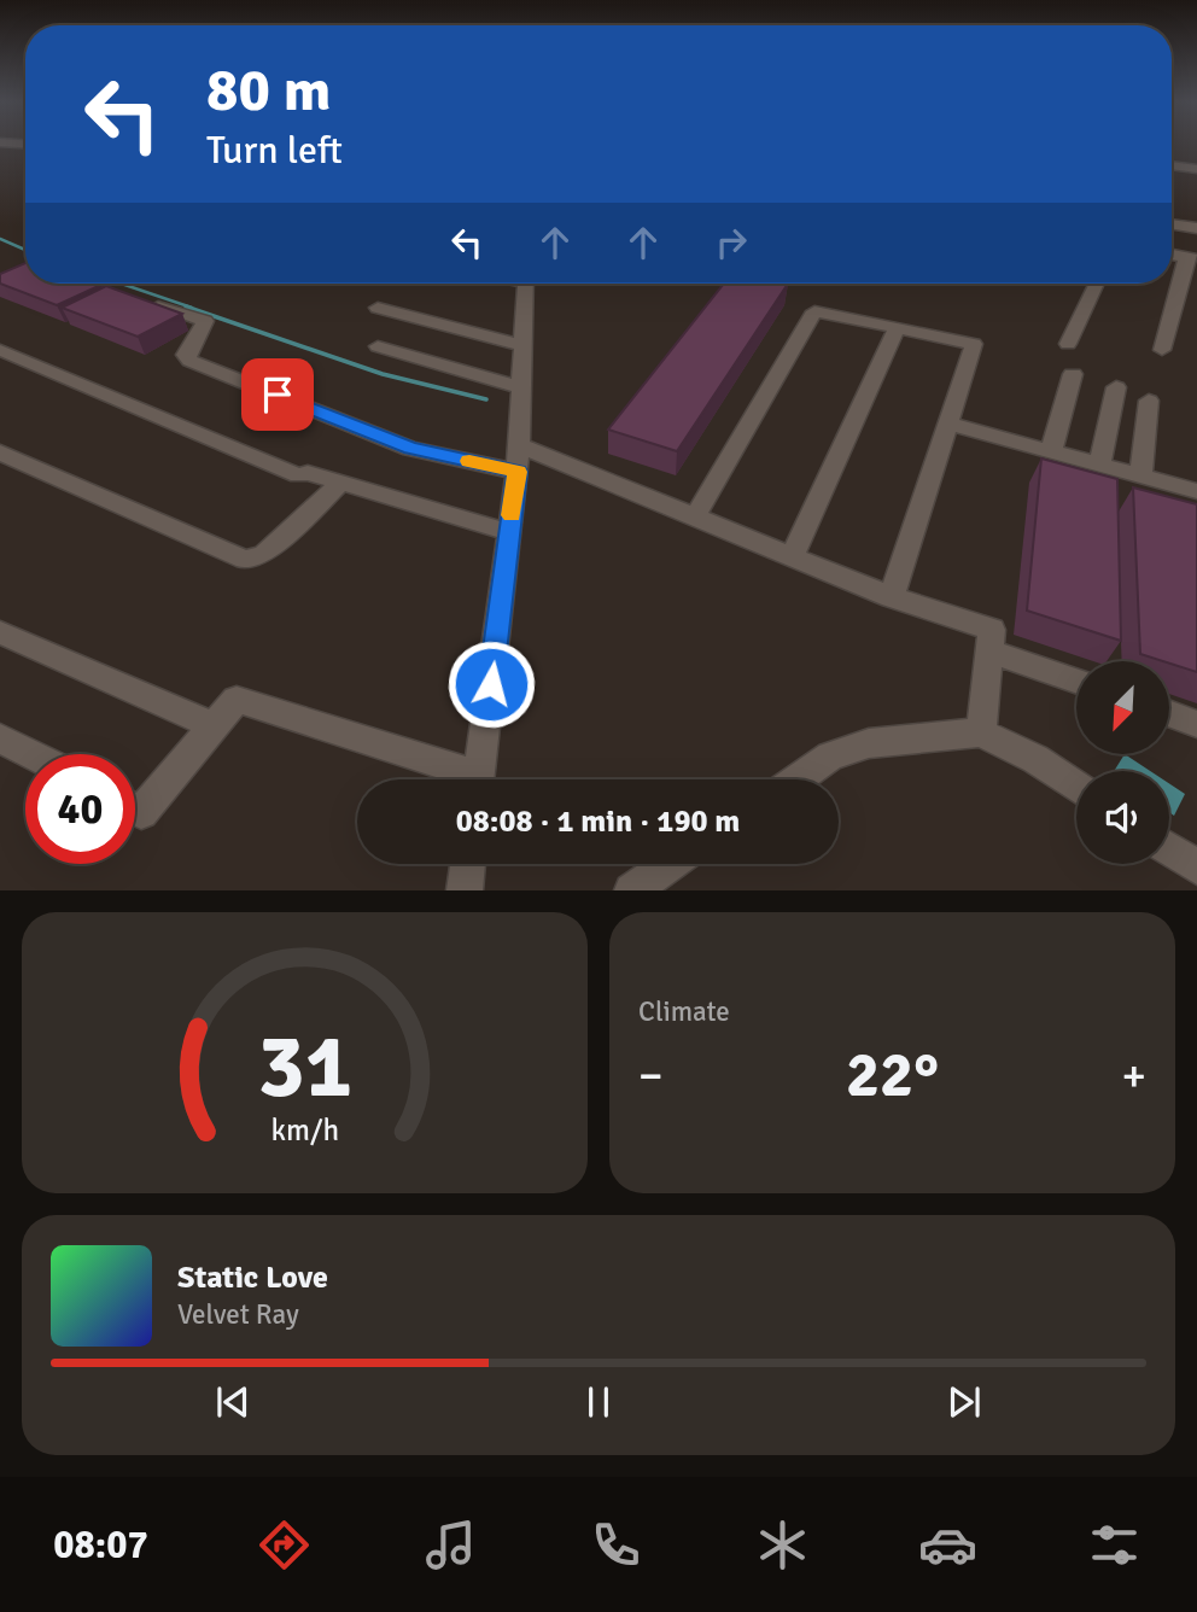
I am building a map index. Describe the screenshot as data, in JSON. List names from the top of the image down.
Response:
{
  "north": "bottom left",
  "page": {
    "turn": ["80 m", "Turn left"],
    "limit": "40",
    "trip": "08:08 · 1 min · 190 m",
    "tile": "Climate",
    "heat": ["−", "22°", "+"],
    "song": ["Static Love", "Velvet Ray"],
    "tabs": "08:07",
    "gauge": ["31", "km/h"]
  }
}
